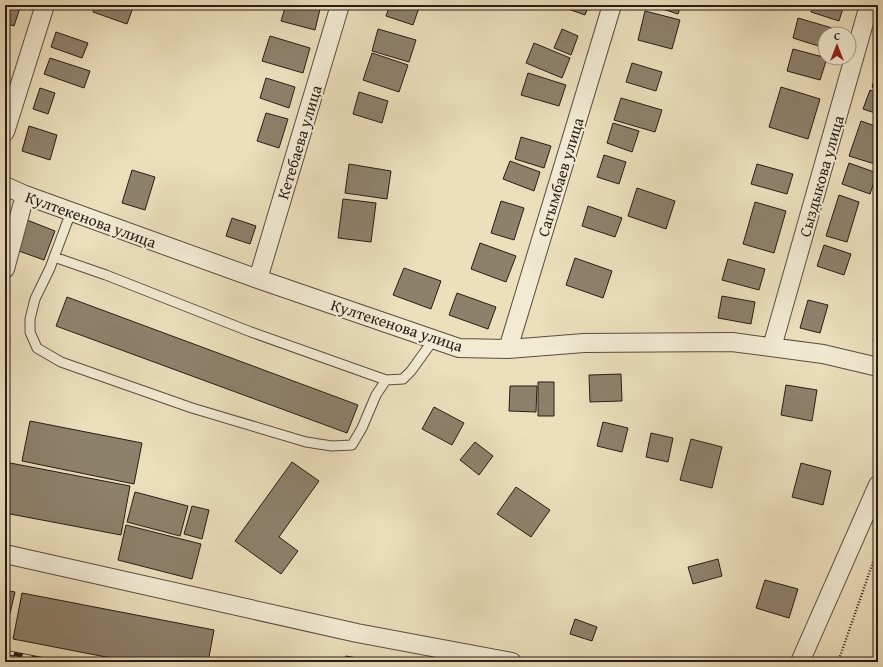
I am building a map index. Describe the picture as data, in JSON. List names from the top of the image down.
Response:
{
  "streets": {
    "street": [
      "Кетебаева улица",
      "Сыздыкова улица",
      "Сагымбаев улица",
      "Култекенова улица"
    ]
  },
  "crossings": [
    ["Кетебаева улица", "Култекенова улица"],
    ["Сыздыкова улица", "Култекенова улица"],
    ["Сагымбаев улица", "Култекенова улица"]
  ],
  "north": "top"
}
